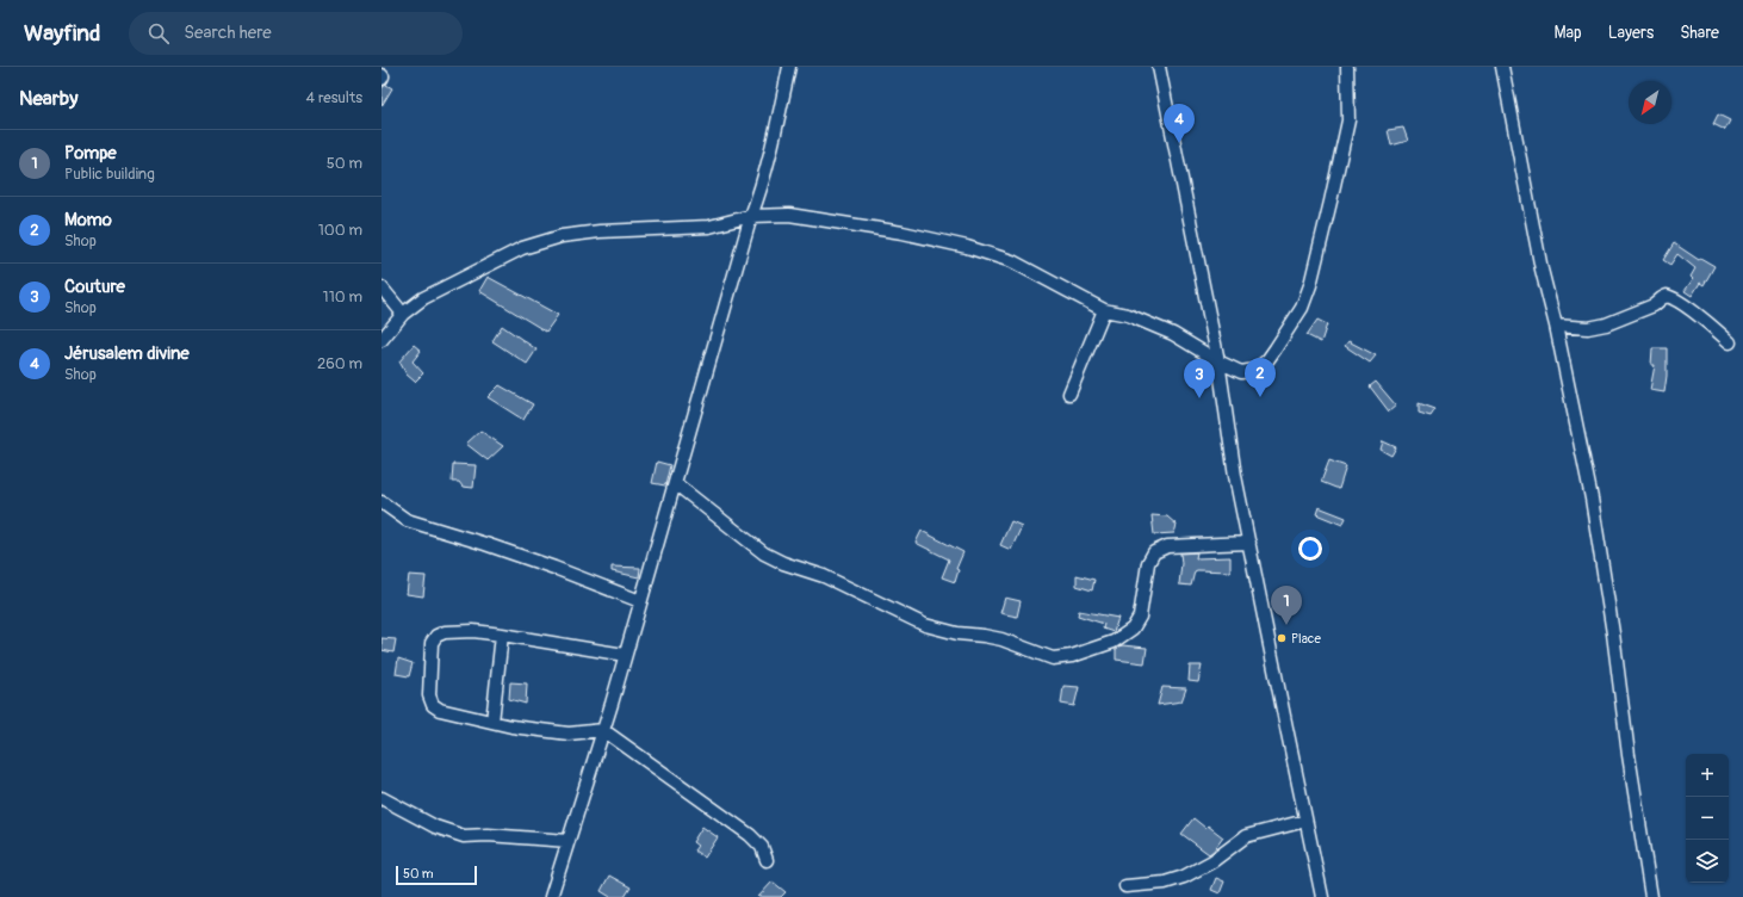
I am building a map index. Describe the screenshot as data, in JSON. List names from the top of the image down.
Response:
{
  "places": ["Place"],
  "scale_bar": "50 m",
  "north": "bottom left",
  "page": {
    "header": "Wayfind",
    "search": "Search here",
    "nav": ["Map", "Layers", "Share"],
    "heading": ["Nearby", "4 results"],
    "pins": [
      "4",
      "2",
      "3",
      "1"
    ],
    "list": [
      {
        "mark": "1",
        "name": "Pompe",
        "note": "Public building",
        "value": "50 m"
      },
      {
        "mark": "2",
        "name": "Momo",
        "note": "Shop",
        "value": "100 m"
      },
      {
        "mark": "3",
        "name": "Couture",
        "note": "Shop",
        "value": "110 m"
      },
      {
        "mark": "4",
        "name": "Jérusalem divine",
        "note": "Shop",
        "value": "260 m"
      }
    ],
    "map_buttons": ["+", "−"],
    "scale": "50 m"
  }
}
